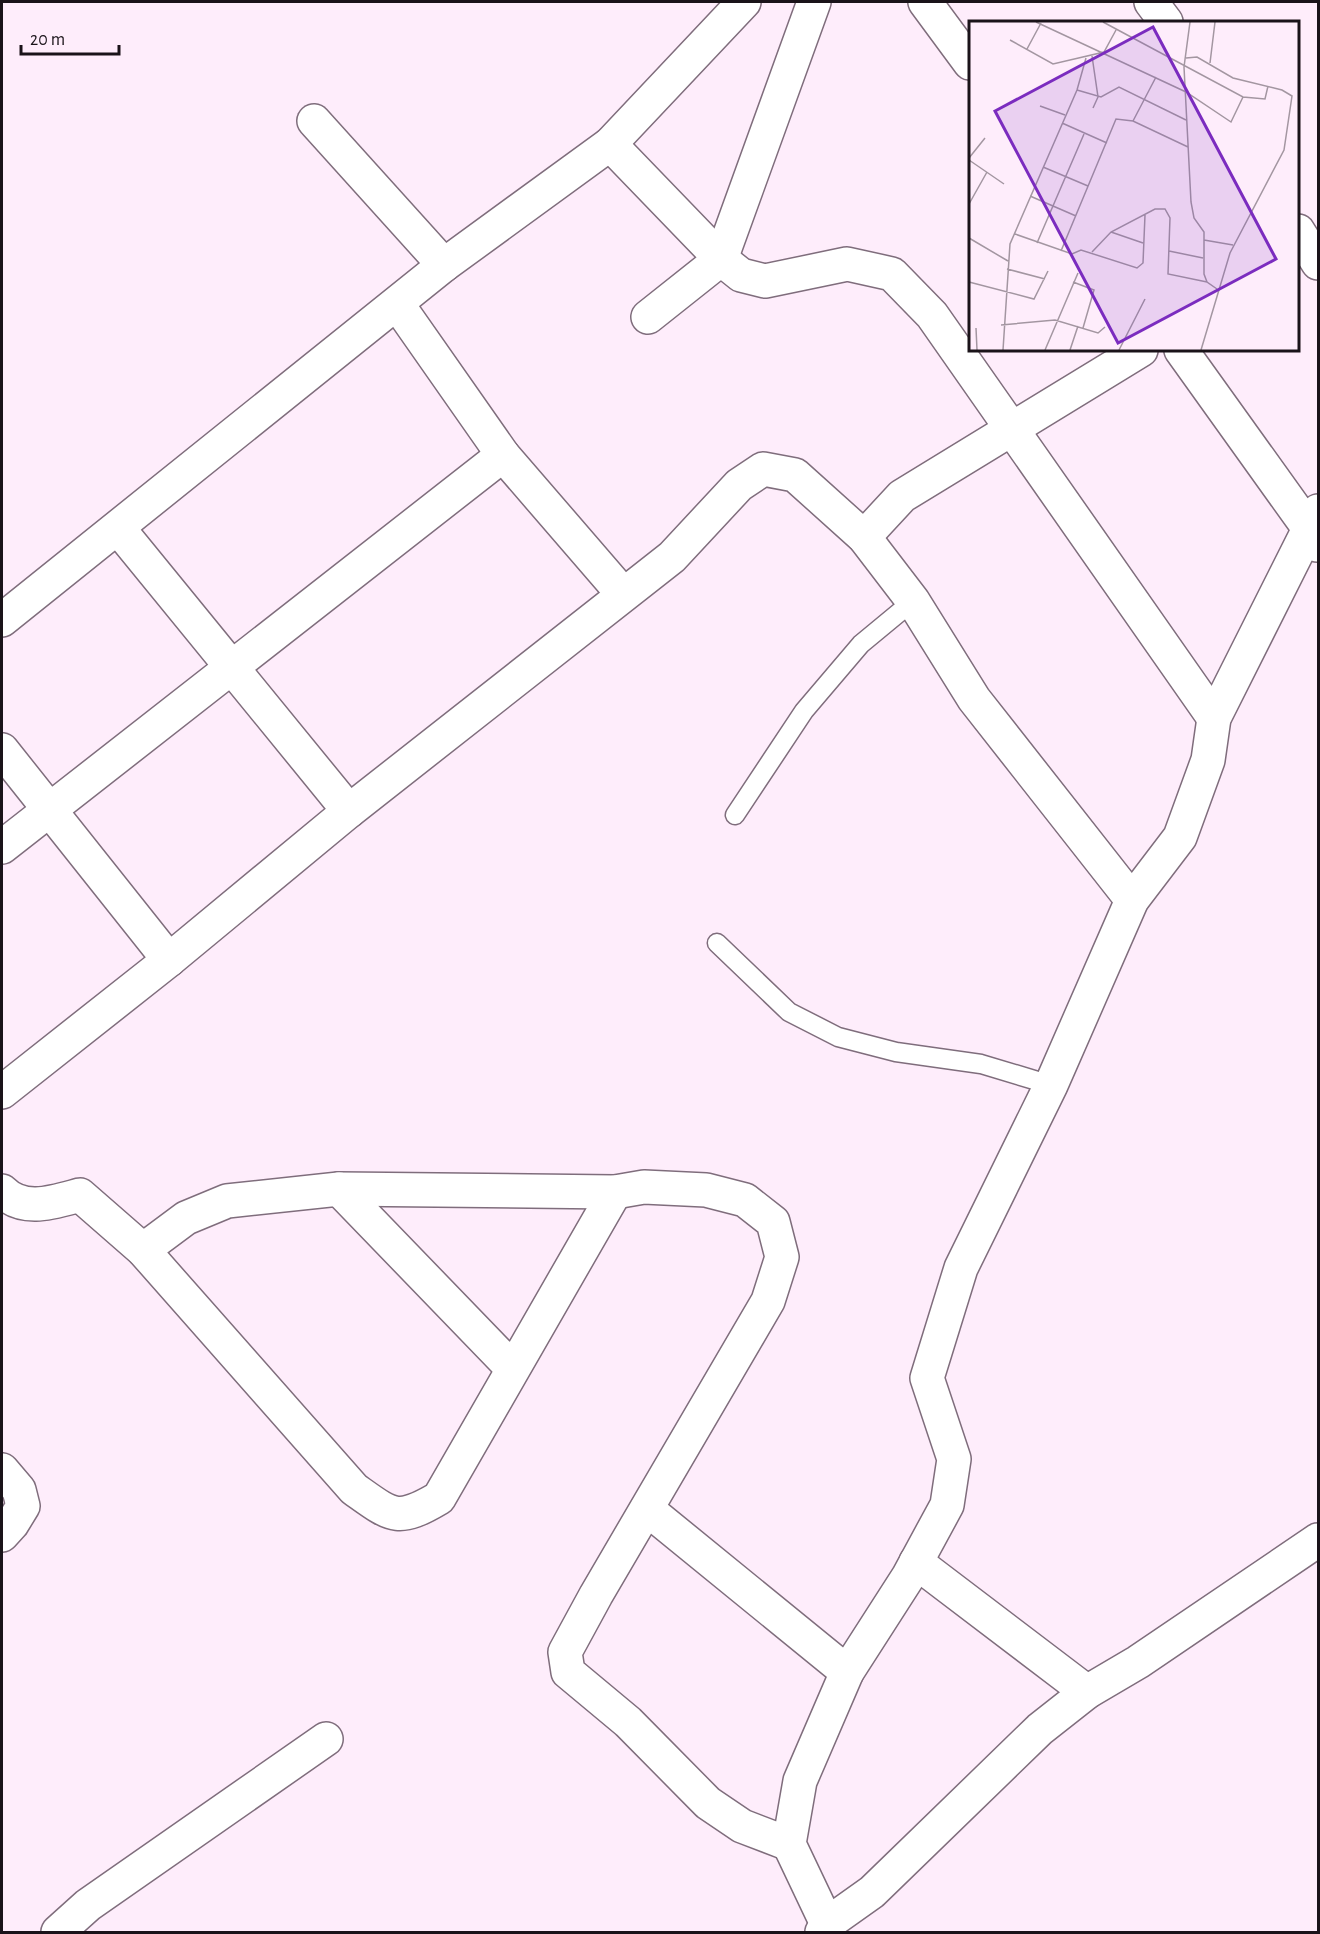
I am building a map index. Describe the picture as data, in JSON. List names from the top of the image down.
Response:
{
  "scale_bar": "20 m"
}
